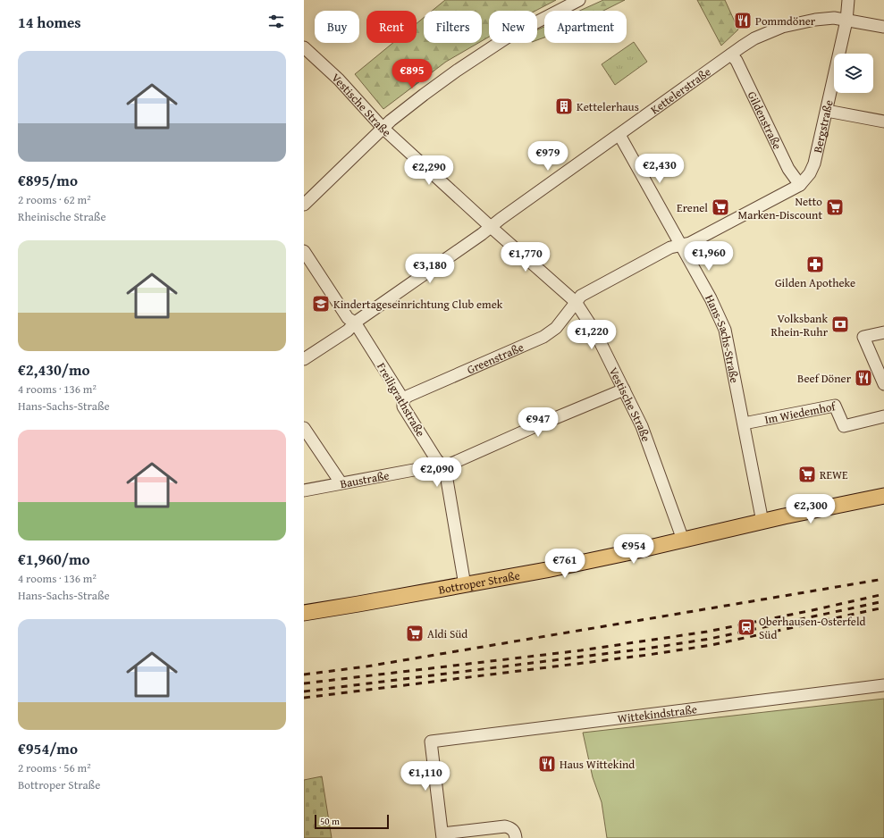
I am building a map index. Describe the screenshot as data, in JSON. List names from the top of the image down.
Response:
{
  "streets": {
    "main road": ["Bottroper Straße"],
    "street": [
      "Kettelerstraße",
      "Vestische Straße",
      "Gildenstraße",
      "Bergstraße",
      "Hans-Sachs-Straße",
      "Greenstraße",
      "Freiligrathstraße",
      "Im Wiedemhof",
      "Baustraße",
      "Wittekindstraße"
    ]
  },
  "crossings": [
    ["Kettelerstraße", "Vestische Straße"],
    ["Kettelerstraße", "Gildenstraße"],
    ["Kettelerstraße", "Bergstraße"],
    ["Kettelerstraße", "Hans-Sachs-Straße"],
    ["Kettelerstraße", "Freiligrathstraße"],
    ["Vestische Straße", "Greenstraße"],
    ["Vestische Straße", "Baustraße"],
    ["Vestische Straße", "Bottroper Straße"],
    ["Gildenstraße", "Bergstraße"],
    ["Gildenstraße", "Greenstraße"],
    ["Bergstraße", "Greenstraße"],
    ["Hans-Sachs-Straße", "Greenstraße"],
    ["Hans-Sachs-Straße", "Im Wiedemhof"],
    ["Hans-Sachs-Straße", "Bottroper Straße"],
    ["Greenstraße", "Freiligrathstraße"],
    ["Freiligrathstraße", "Baustraße"],
    ["Freiligrathstraße", "Bottroper Straße"]
  ],
  "places": {
    "restaurant": ["Pommdöner", "Beef Döner", "Haus Wittekind"],
    "building": ["Kettelerhaus"],
    "supermarket": [
      "Erenel",
      "Netto Marken-Discount",
      "REWE",
      "Aldi Süd"
    ],
    "pharmacy": ["Gilden Apotheke"],
    "school or university": ["Kindertageseinrichtung Club emek"],
    "bank": ["Volksbank Rhein-Ruhr"],
    "station": ["Oberhausen-Osterfeld Süd"]
  },
  "scale_bar": "50 m",
  "page": {
    "heading": "14 homes",
    "chip": [
      "Buy",
      "Rent",
      "Filters",
      "New",
      "Apartment"
    ],
    "list": [
      {
        "name": "€895/mo",
        "note": "2 rooms · 62 m² · Rheinische Straße"
      },
      {
        "name": "€2,430/mo",
        "note": "4 rooms · 136 m² · Hans-Sachs-Straße"
      },
      {
        "name": "€1,960/mo",
        "note": "4 rooms · 136 m² · Hans-Sachs-Straße"
      },
      {
        "name": "€954/mo",
        "note": "2 rooms · 56 m² · Bottroper Straße"
      }
    ],
    "price": [
      "€895",
      "€979",
      "€2,430",
      "€2,290",
      "€1,960",
      "€1,770",
      "€3,180",
      "€1,220",
      "€947",
      "€2,090",
      "€2,300",
      "€954",
      "€761",
      "€1,110"
    ],
    "scale": "50 m"
  }
}
